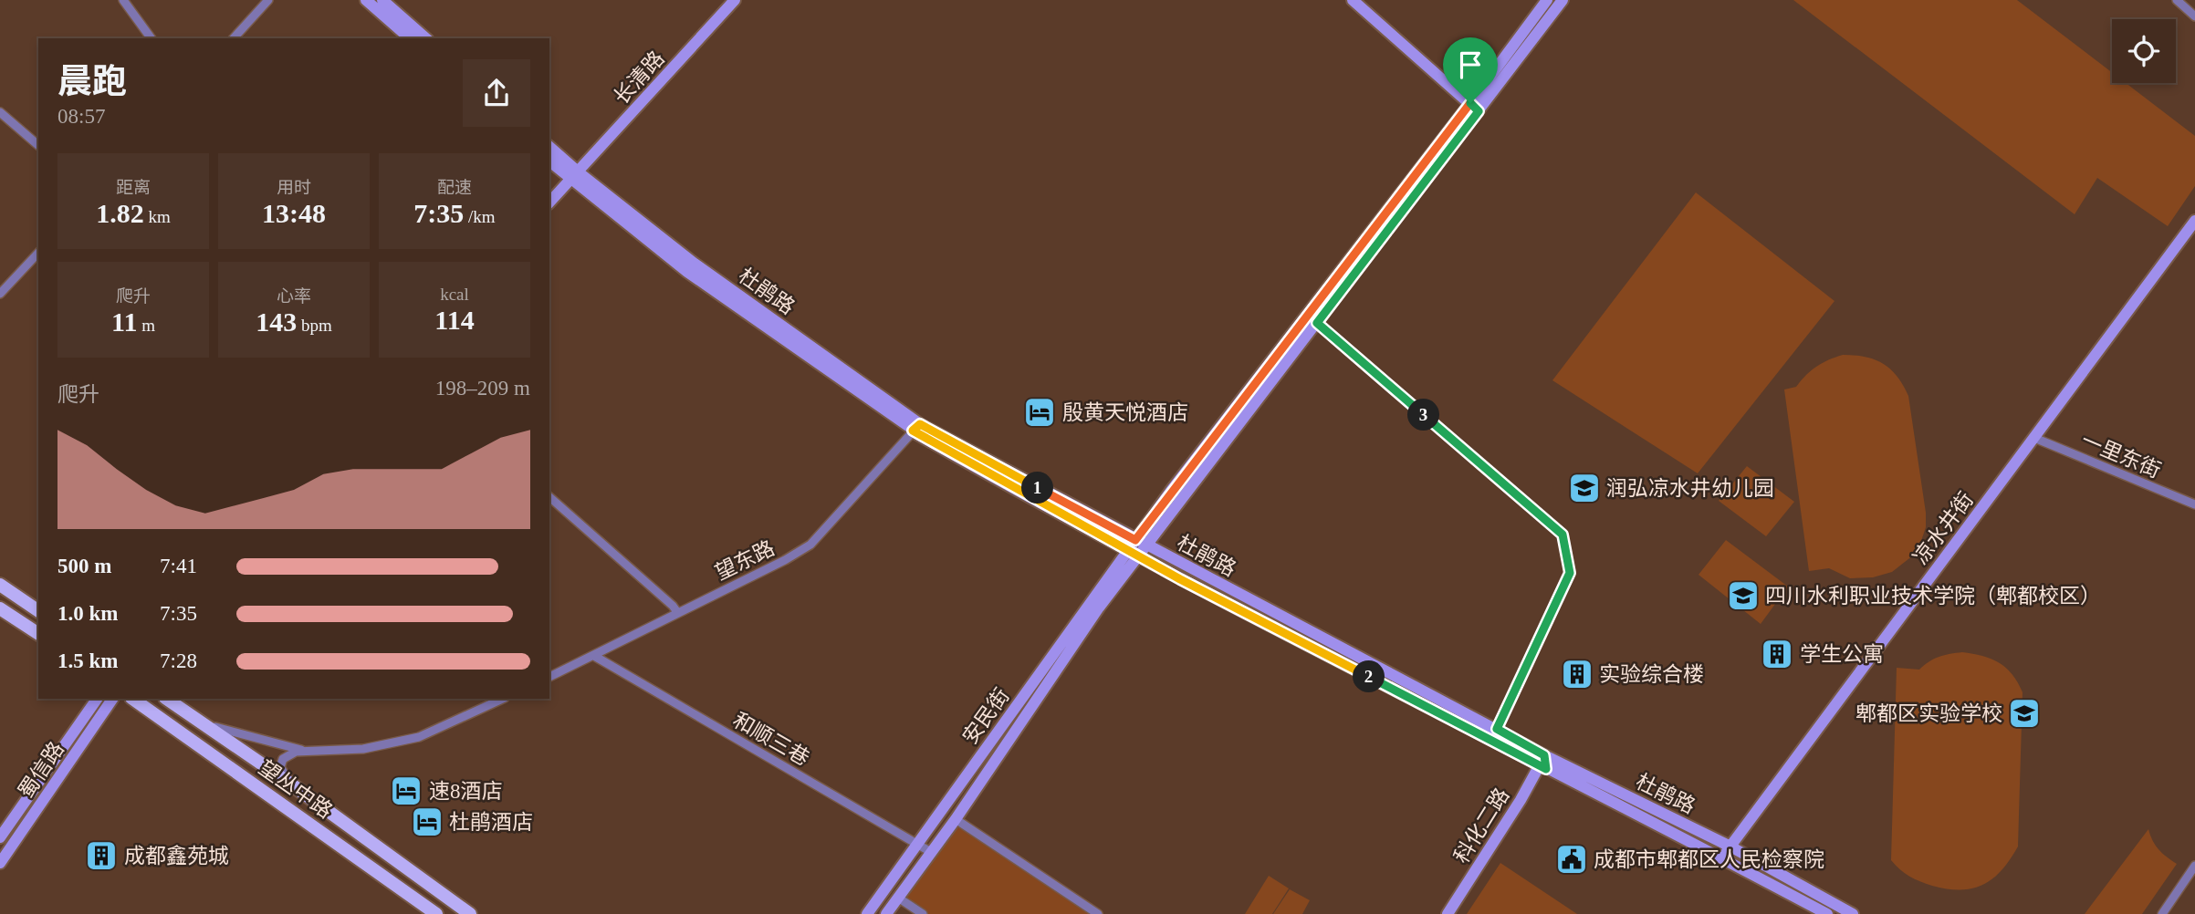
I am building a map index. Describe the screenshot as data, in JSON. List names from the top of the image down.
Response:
{
  "streets": {
    "main road": [
      "长清路",
      "杜鹃路",
      "凉水井街",
      "安民街",
      "蜀信路",
      "望丛中路",
      "科化二路"
    ],
    "street": ["一里东街", "望东路", "和顺三巷"]
  },
  "crossings": [
    ["长清路", "杜鹃路"],
    ["杜鹃路", "凉水井街"],
    ["杜鹃路", "望东路"],
    ["杜鹃路", "安民街"],
    ["杜鹃路", "科化二路"],
    ["一里东街", "凉水井街"],
    ["望东路", "和顺三巷"],
    ["安民街", "和顺三巷"]
  ],
  "places": {
    "hotel": ["殷黄天悦酒店", "速8酒店", "杜鹃酒店"],
    "school or university": ["润弘凉水井幼儿园", "四川水利职业技术学院（郫都校区）", "郫都区实验学校"],
    "building": ["学生公寓", "实验综合楼", "成都鑫苑城"],
    "public building": ["成都市郫都区人民检察院"]
  },
  "page": {
    "heading": ["晨跑", "08:57"],
    "stats": [
      ["距离", "1.82 km"],
      ["用时", "13:48"],
      ["配速", "7:35 /km"],
      ["爬升", "11 m"],
      ["心率", "143 bpm"],
      ["kcal", "114"]
    ],
    "chart": ["爬升", "198–209 m"],
    "pins": ["3", "1", "2"],
    "list": [
      {
        "name": "500 m",
        "note": "7:41"
      },
      {
        "name": "1.0 km",
        "note": "7:35"
      },
      {
        "name": "1.5 km",
        "note": "7:28"
      }
    ]
  }
}
